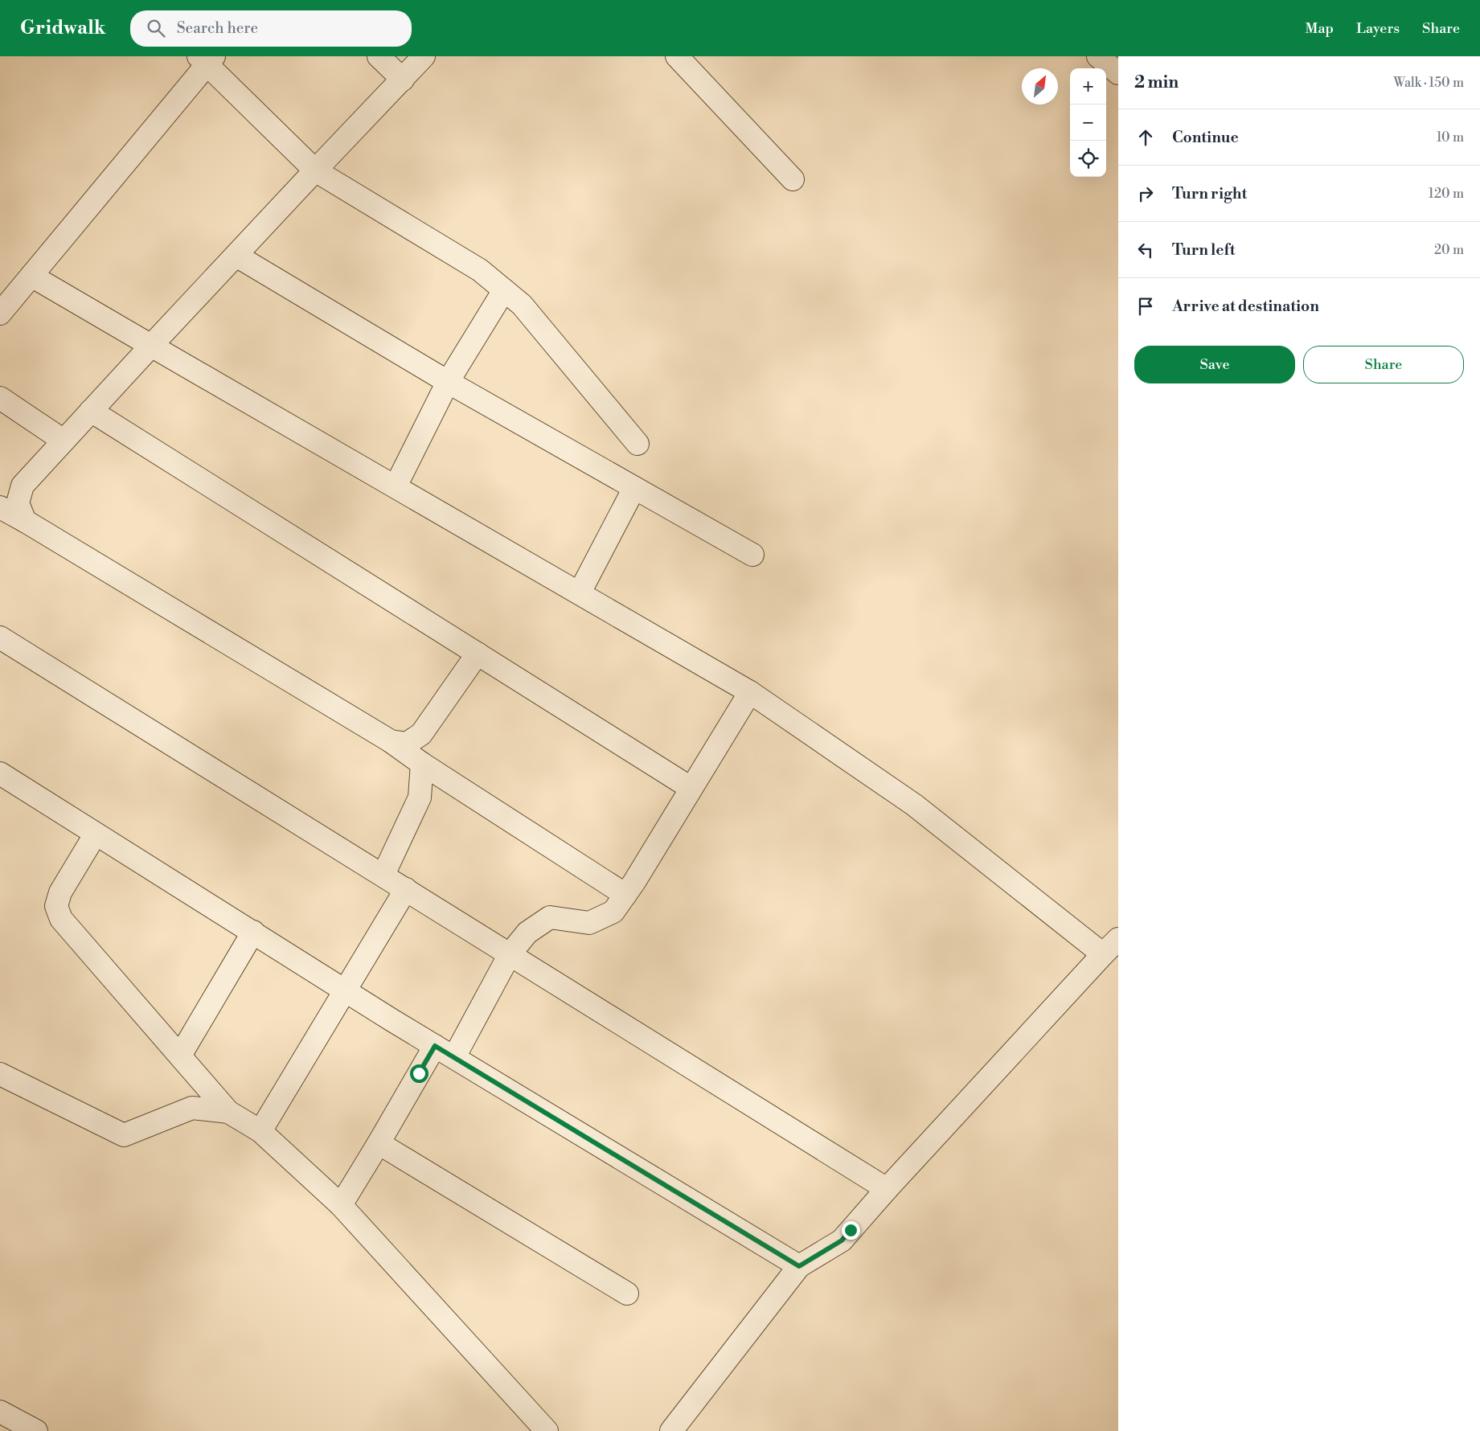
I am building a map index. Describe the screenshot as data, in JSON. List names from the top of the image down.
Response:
{
  "north": "top right",
  "page": {
    "header": "Gridwalk",
    "search": "Search here",
    "nav": ["Map", "Layers", "Share"],
    "heading": ["2 min", "Walk · 150 m"],
    "map_buttons": ["+", "−"],
    "list": [
      ["Continue", "10 m"],
      ["Turn right", "120 m"],
      ["Turn left", "20 m"],
      "Arrive at destination"
    ],
    "buttons": ["Save", "Share"]
  }
}
